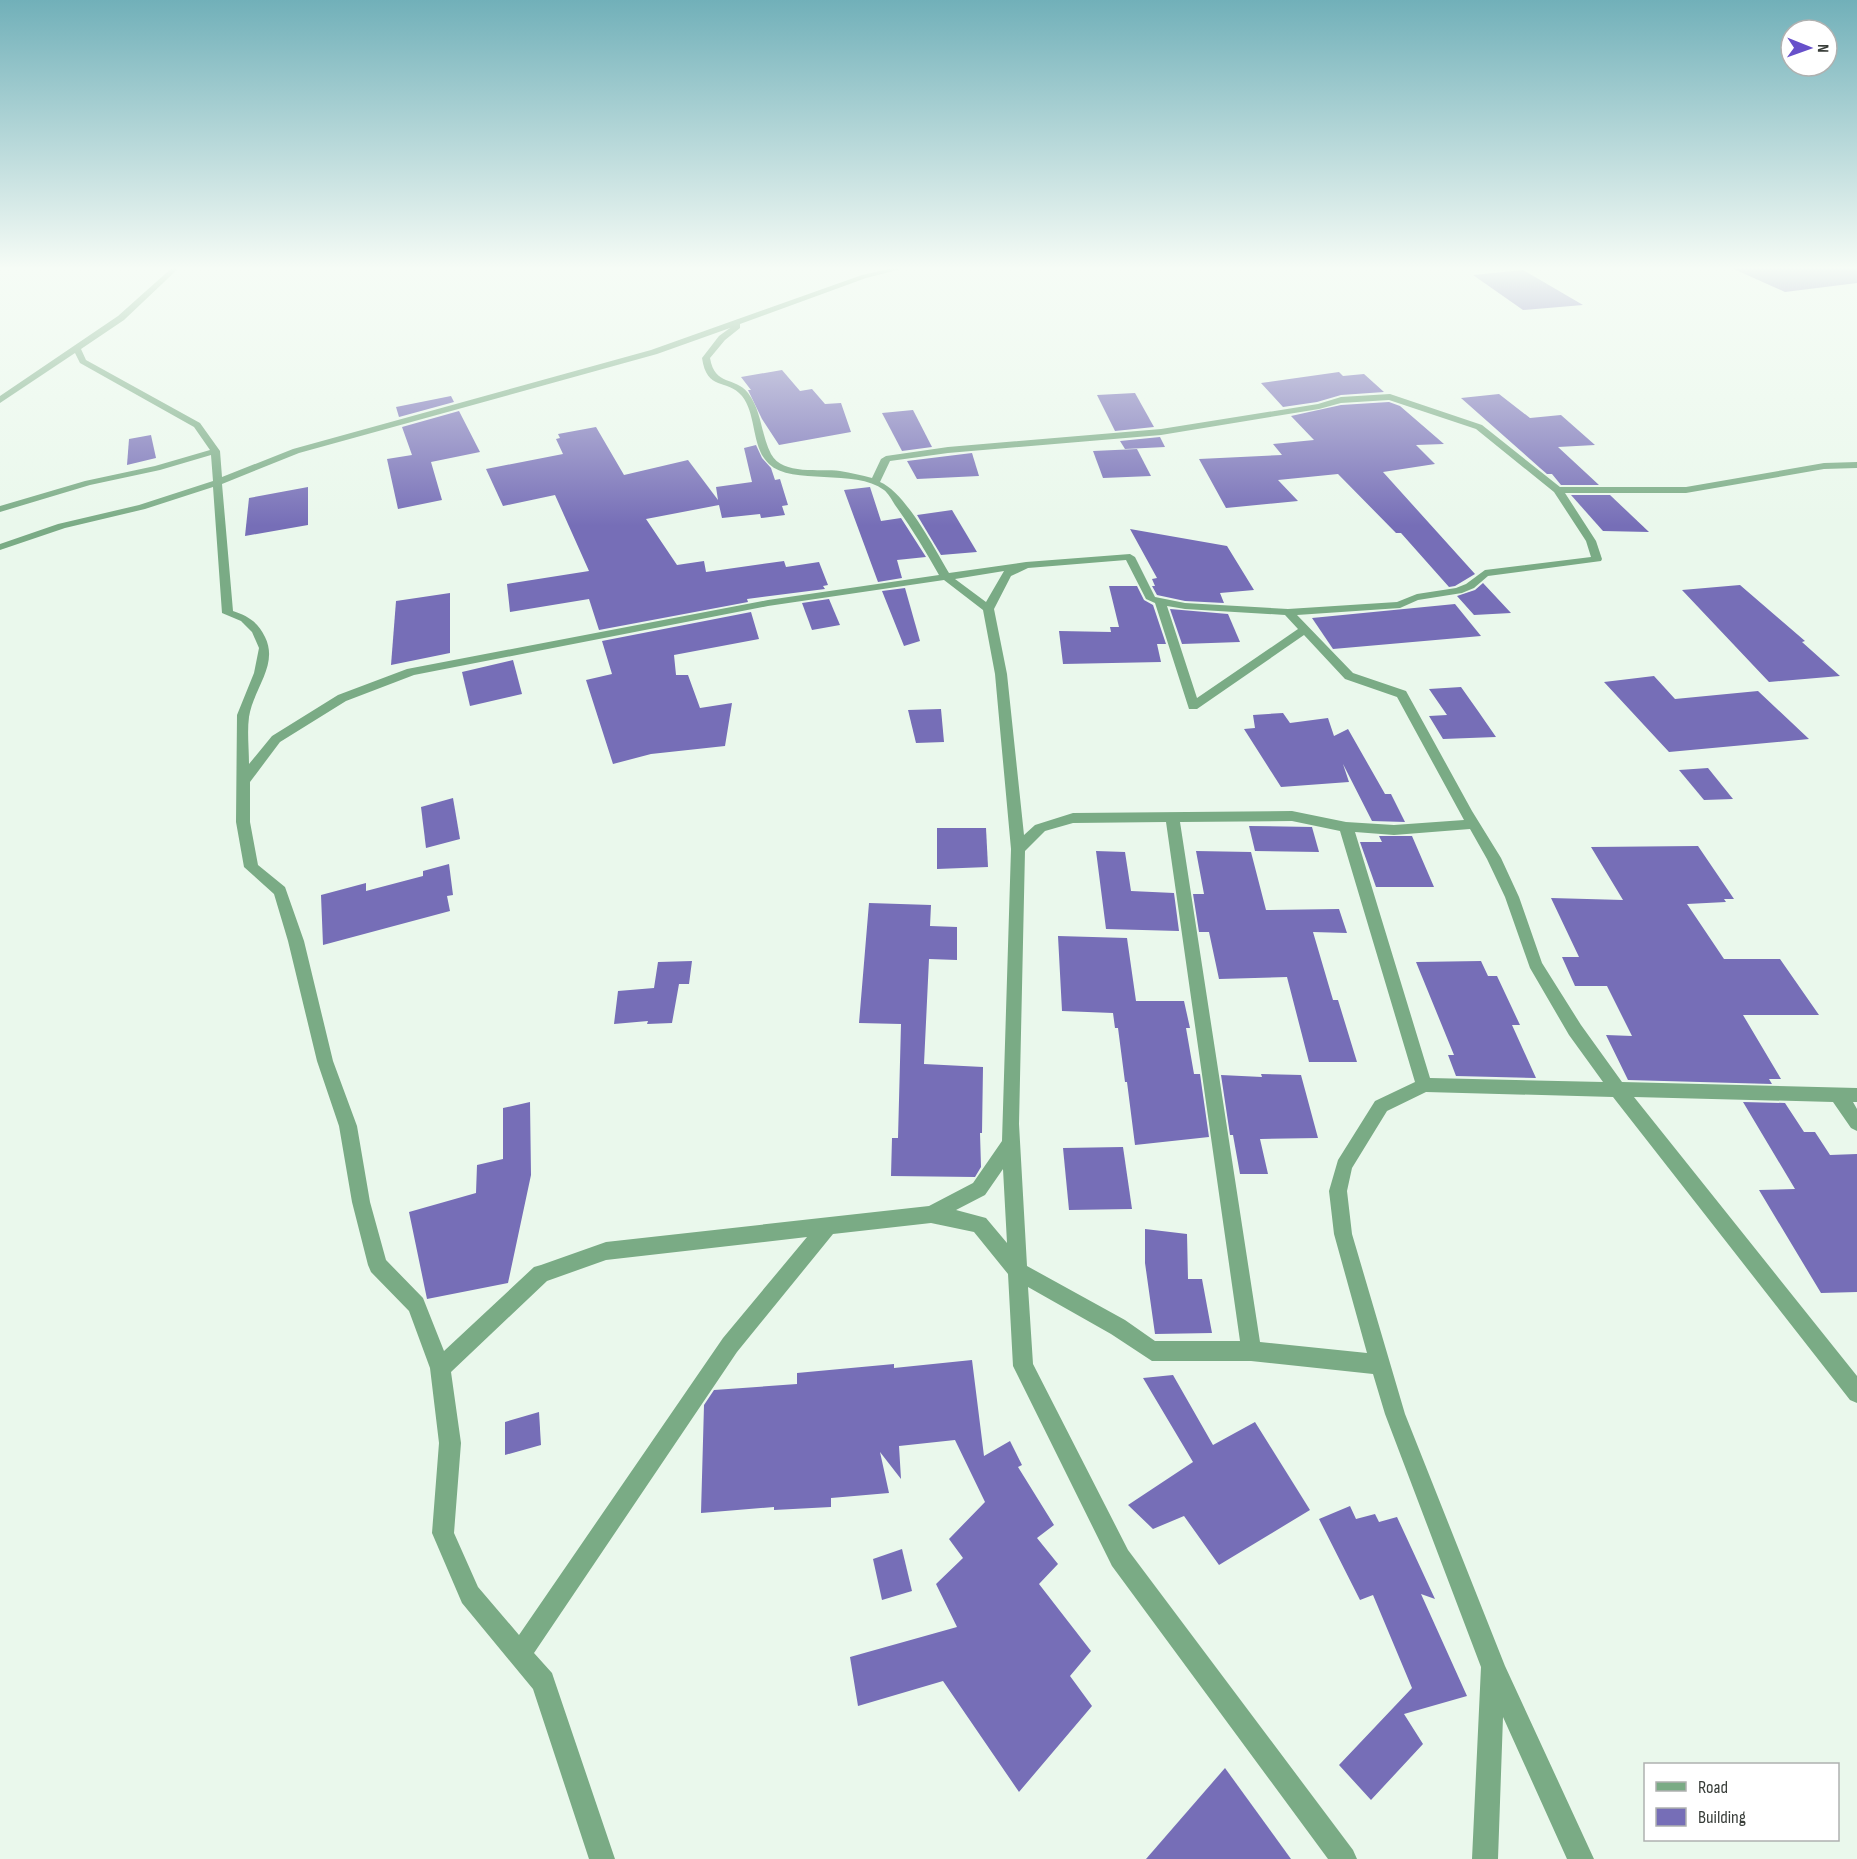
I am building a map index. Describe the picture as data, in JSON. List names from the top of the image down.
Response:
{
  "legend": ["Road", "Building"],
  "north": "right"
}
